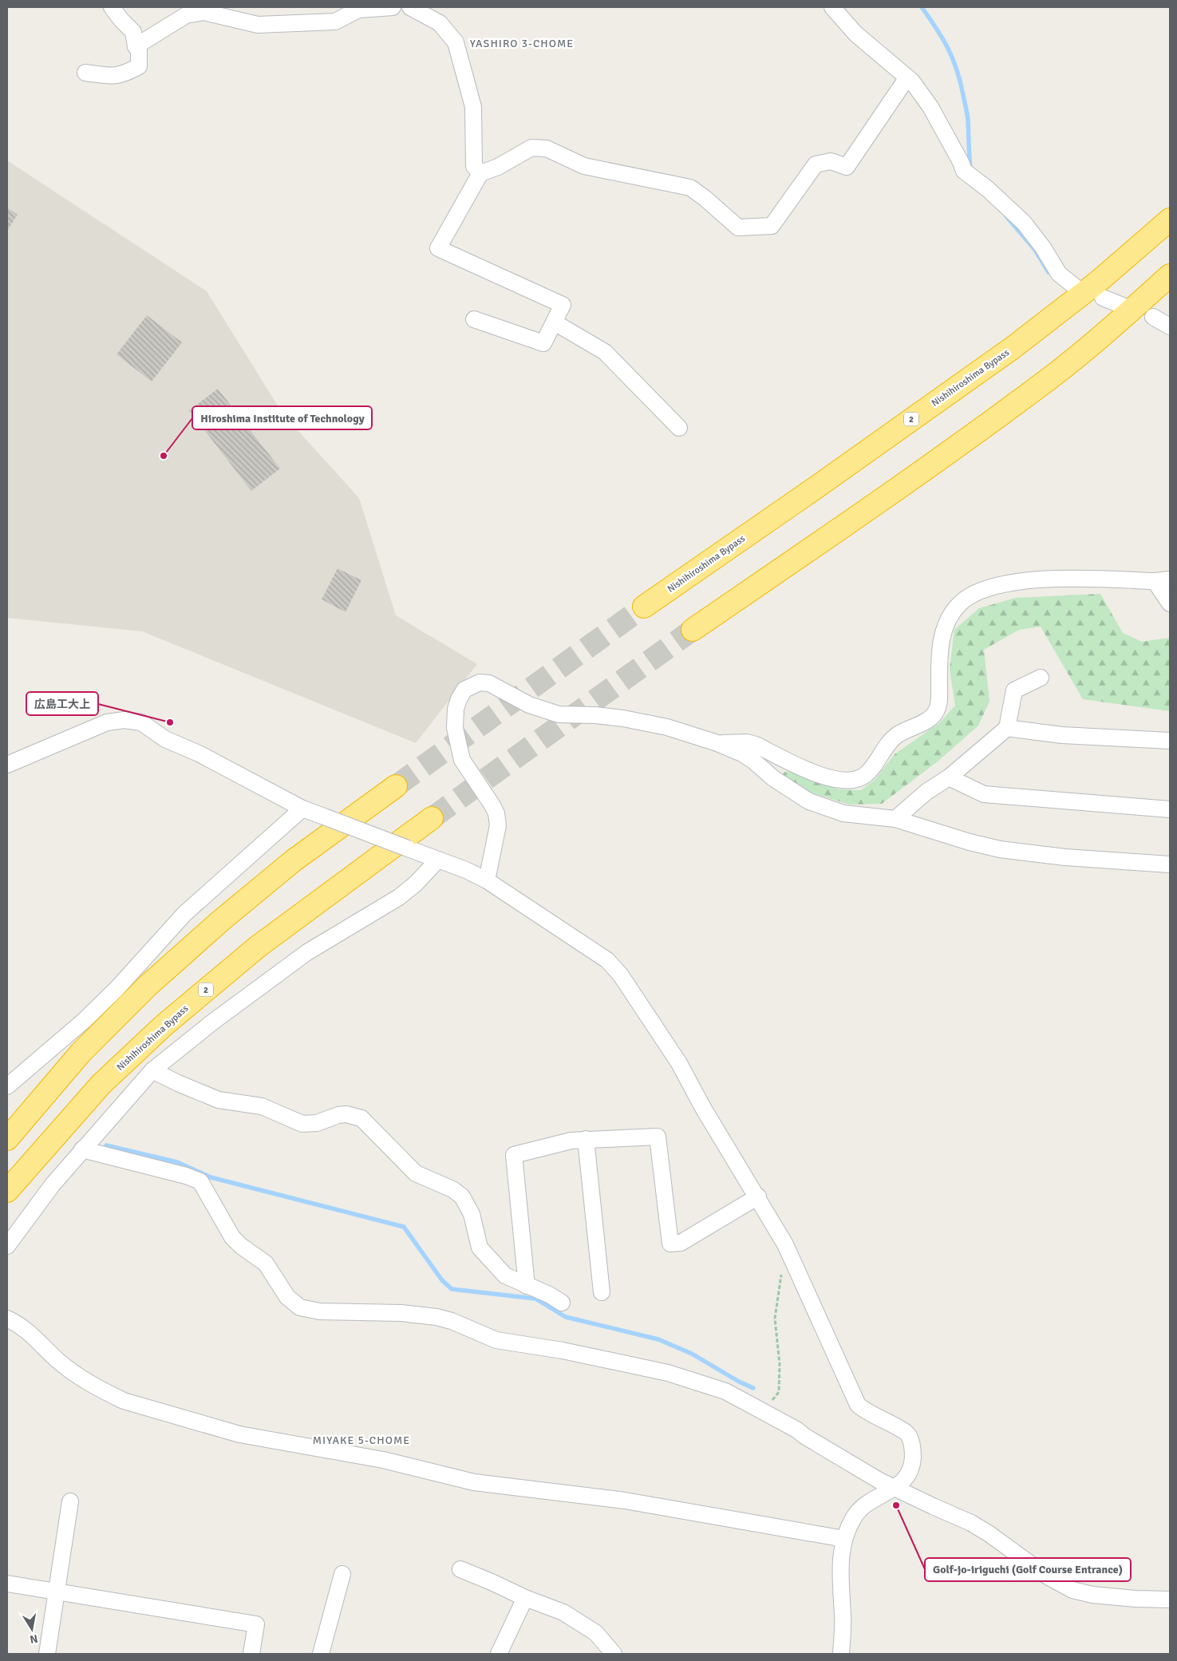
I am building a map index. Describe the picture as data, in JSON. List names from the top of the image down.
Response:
{
  "streets": {
    "highway": ["Nishihiroshima Bypass", "2"]
  },
  "districts": ["YASHIRO 3-CHOME", "MIYAKE 5-CHOME"],
  "places": ["Hiroshima Institute of Technology", "広島工大上", "Golf-jo-iriguchi (Golf Course Entrance)"],
  "north": "bottom"
}
